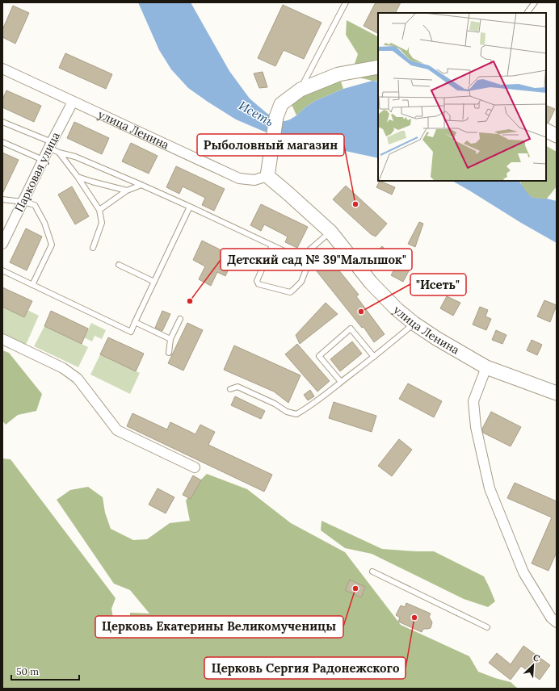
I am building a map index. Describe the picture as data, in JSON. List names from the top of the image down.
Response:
{
  "streets": {
    "street": ["улица Ленина", "Парковая улица"]
  },
  "crossings": [
    ["улица Ленина", "Парковая улица"]
  ],
  "water": ["Исеть"],
  "places": [
    "Рыболовный магазин",
    "Детский сад № 39\"Малышок\"",
    "\"Исеть\"",
    "Церковь Екатерины Великомученицы",
    "Церковь Сергия Радонежского"
  ],
  "scale_bar": "50 m",
  "north": "top right"
}
